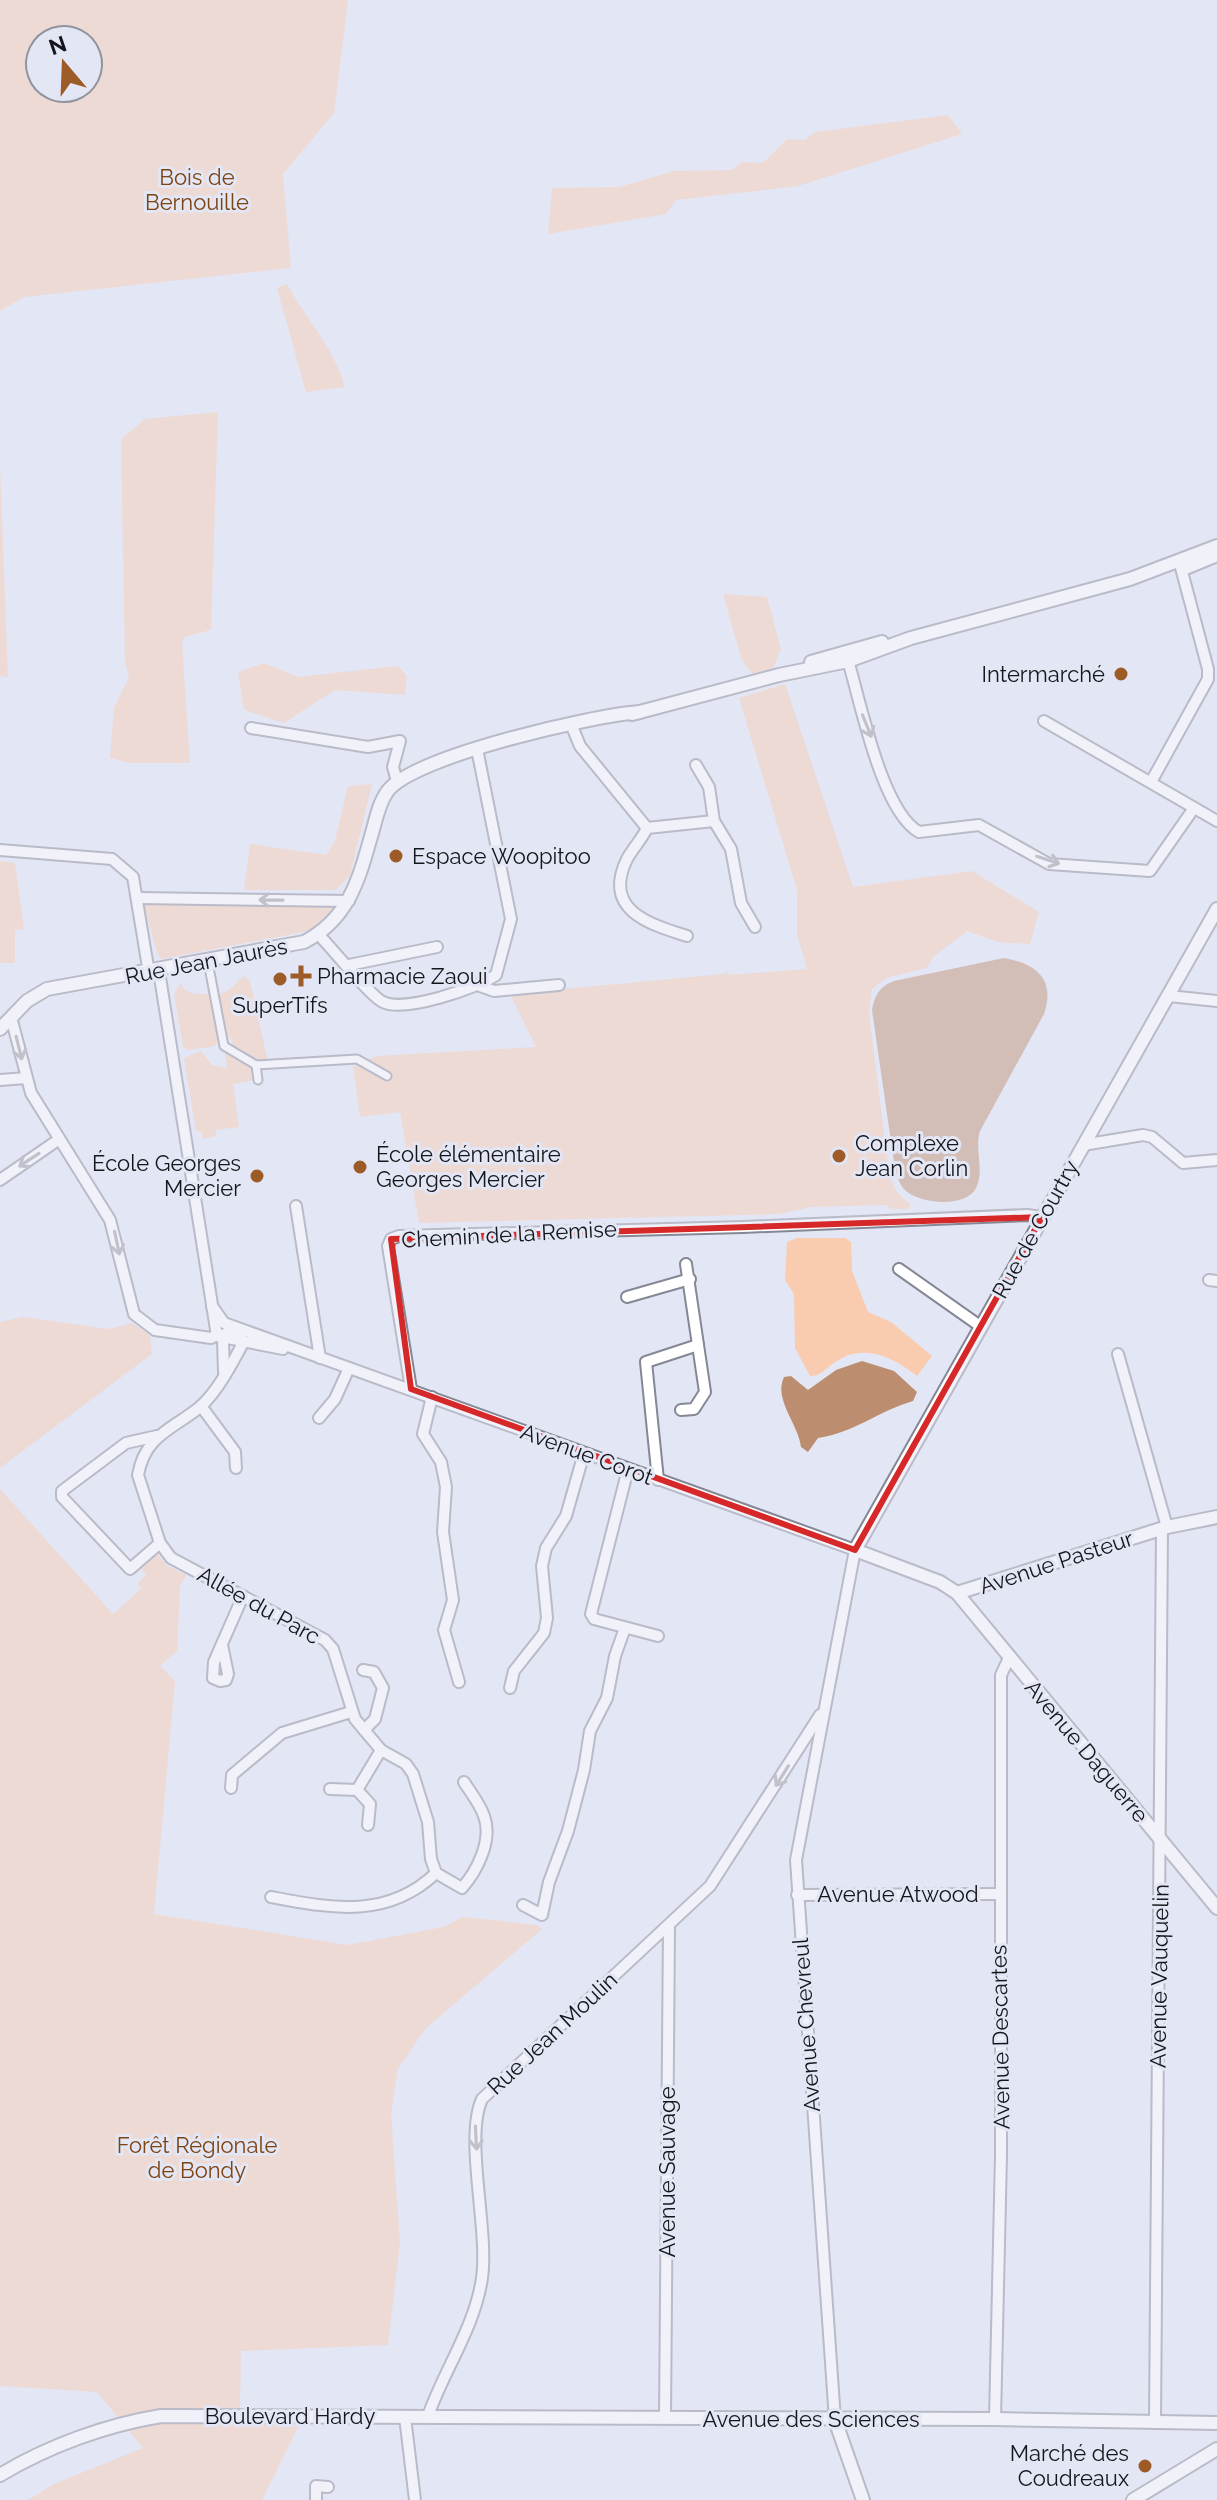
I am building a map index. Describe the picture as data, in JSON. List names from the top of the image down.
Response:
{
  "streets": {
    "street": [
      "Rue Jean Jaurès",
      "Rue de Courtry",
      "Chemin de la Remise",
      "Avenue Corot",
      "Avenue Pasteur",
      "Allée du Parc",
      "Avenue Daguerre",
      "Avenue Atwood",
      "Avenue Vauquelin",
      "Avenue Chevreul",
      "Rue Jean Moulin",
      "Avenue Descartes",
      "Avenue Sauvage",
      "Boulevard Hardy",
      "Avenue des Sciences"
    ]
  },
  "crossings": [
    ["Rue de Courtry", "Chemin de la Remise"],
    ["Rue de Courtry", "Avenue Corot"],
    ["Rue de Courtry", "Avenue Pasteur"],
    ["Rue de Courtry", "Avenue Chevreul"],
    ["Chemin de la Remise", "Avenue Corot"],
    ["Avenue Corot", "Avenue Pasteur"],
    ["Avenue Corot", "Avenue Chevreul"],
    ["Avenue Pasteur", "Avenue Daguerre"],
    ["Avenue Pasteur", "Avenue Vauquelin"],
    ["Avenue Pasteur", "Avenue Chevreul"],
    ["Avenue Daguerre", "Avenue Vauquelin"],
    ["Avenue Daguerre", "Avenue Descartes"],
    ["Avenue Atwood", "Avenue Chevreul"],
    ["Avenue Atwood", "Avenue Descartes"],
    ["Avenue Vauquelin", "Avenue des Sciences"],
    ["Avenue Chevreul", "Rue Jean Moulin"],
    ["Avenue Chevreul", "Avenue des Sciences"],
    ["Rue Jean Moulin", "Avenue Sauvage"],
    ["Rue Jean Moulin", "Avenue des Sciences"],
    ["Avenue Descartes", "Avenue des Sciences"],
    ["Avenue Sauvage", "Avenue des Sciences"],
    ["Boulevard Hardy", "Avenue des Sciences"]
  ],
  "one_way": ["Rue Jean Moulin"],
  "parks": ["Bois de Bernouille", "Forêt Régionale de Bondy"],
  "places": {
    "other": [
      "Intermarché",
      "Espace Woopitoo",
      "SuperTifs",
      "Complexe Jean Corlin",
      "École élémentaire Georges Mercier",
      "École Georges Mercier",
      "Marché des Coudreaux"
    ],
    "health": ["Pharmacie Zaoui"]
  },
  "north": "top"
}
